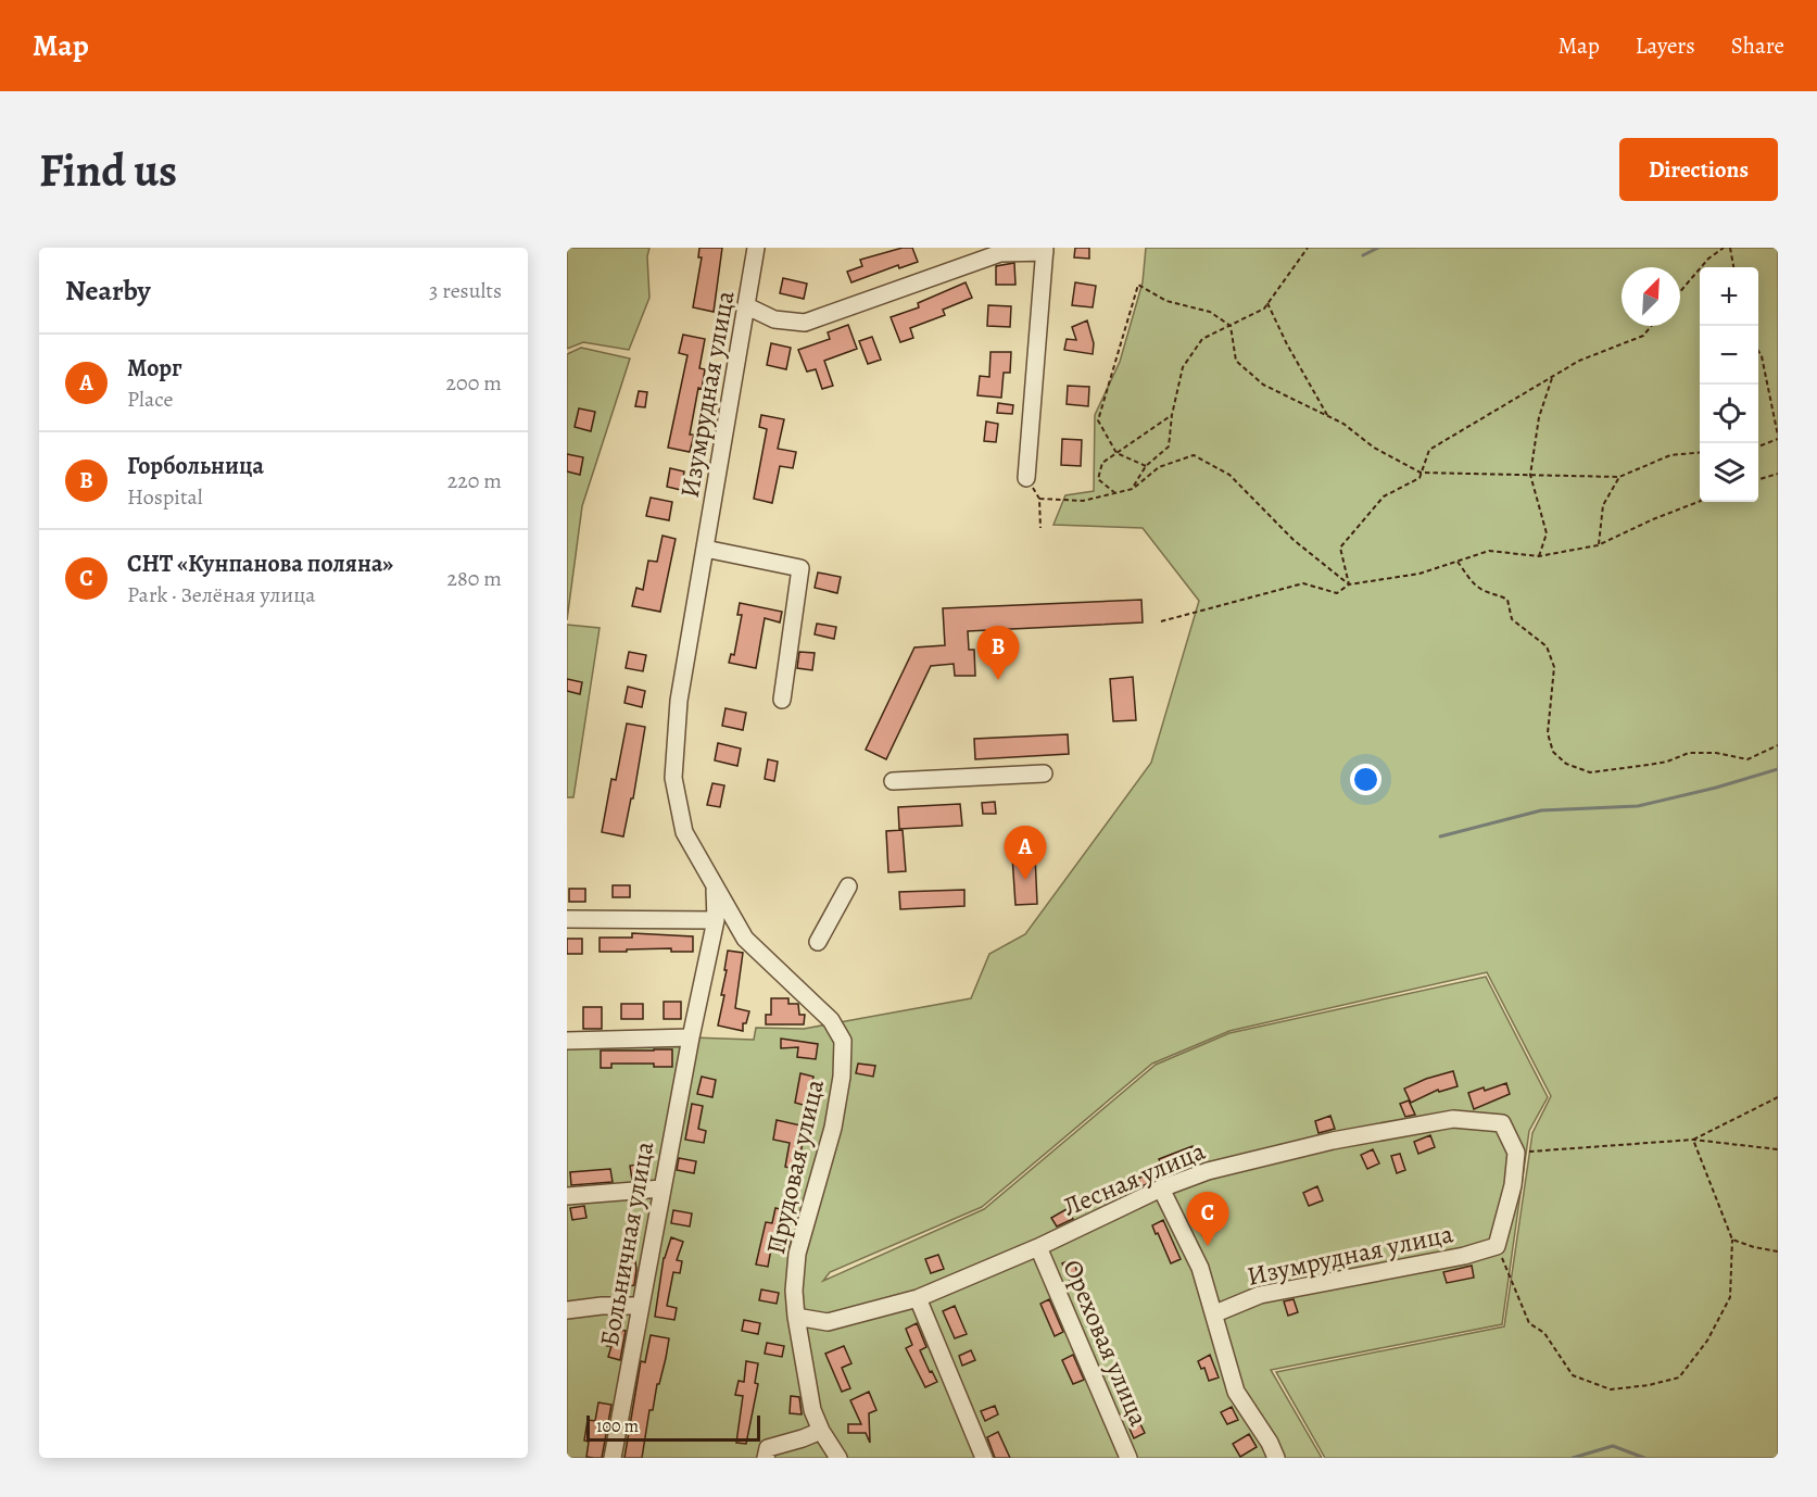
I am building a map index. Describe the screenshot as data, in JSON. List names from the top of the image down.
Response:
{
  "streets": {
    "street": [
      "Изумрудная улица",
      "Прудовая улица",
      "Лесная улица",
      "Больничная улица",
      "Ореховая улица"
    ]
  },
  "crossings": [
    ["Изумрудная улица", "Прудовая улица"],
    ["Изумрудная улица", "Больничная улица"],
    ["Прудовая улица", "Лесная улица"],
    ["Лесная улица", "Ореховая улица"]
  ],
  "scale_bar": "100 m",
  "north": "top right",
  "page": {
    "header": "Map",
    "nav": ["Map", "Layers", "Share"],
    "buttons": "Directions",
    "title": "Find us",
    "heading": ["Nearby", "3 results"],
    "map_buttons": ["+", "−"],
    "list": [
      {
        "mark": "A",
        "name": "Морг",
        "note": "Place",
        "value": "200 m"
      },
      {
        "mark": "B",
        "name": "Горбольница",
        "note": "Hospital",
        "value": "220 m"
      },
      {
        "mark": "C",
        "name": "СНТ «Кунпанова поляна»",
        "note": "Park · Зелёная улица",
        "value": "280 m"
      }
    ],
    "pins": ["B", "A", "C"],
    "scale": "100 m"
  }
}
